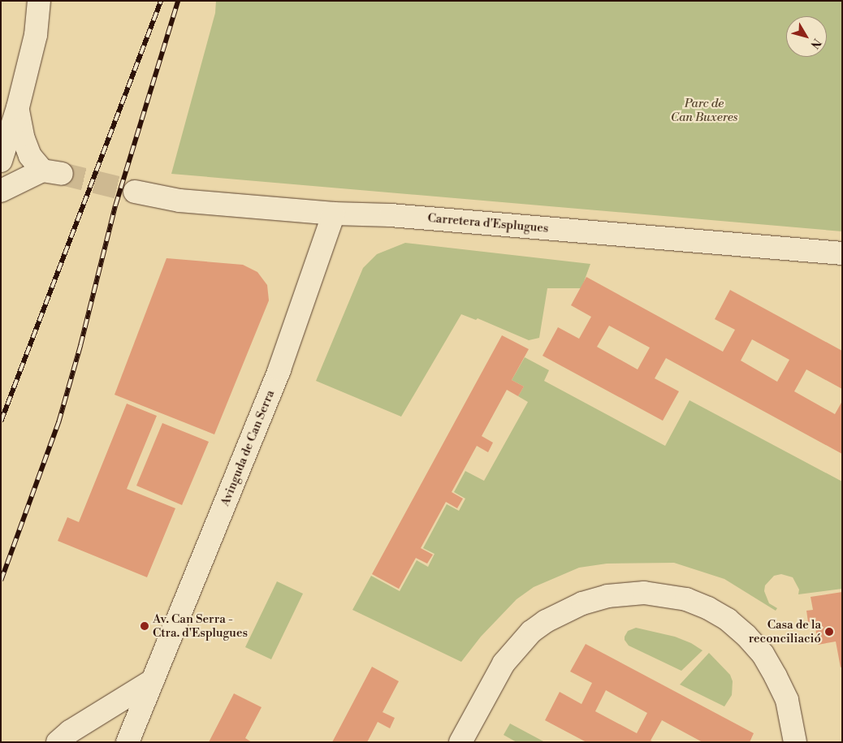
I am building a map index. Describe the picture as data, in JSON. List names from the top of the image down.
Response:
{
  "streets": {
    "street": ["Carretera d'Esplugues", "Avinguda de Can Serra"]
  },
  "crossings": [
    ["Carretera d'Esplugues", "Avinguda de Can Serra"]
  ],
  "parks": ["Parc de Can Buxeres"],
  "places": ["Av. Can Serra - Ctra. d'Esplugues", "Casa de la reconciliació"],
  "north": "bottom right"
}
